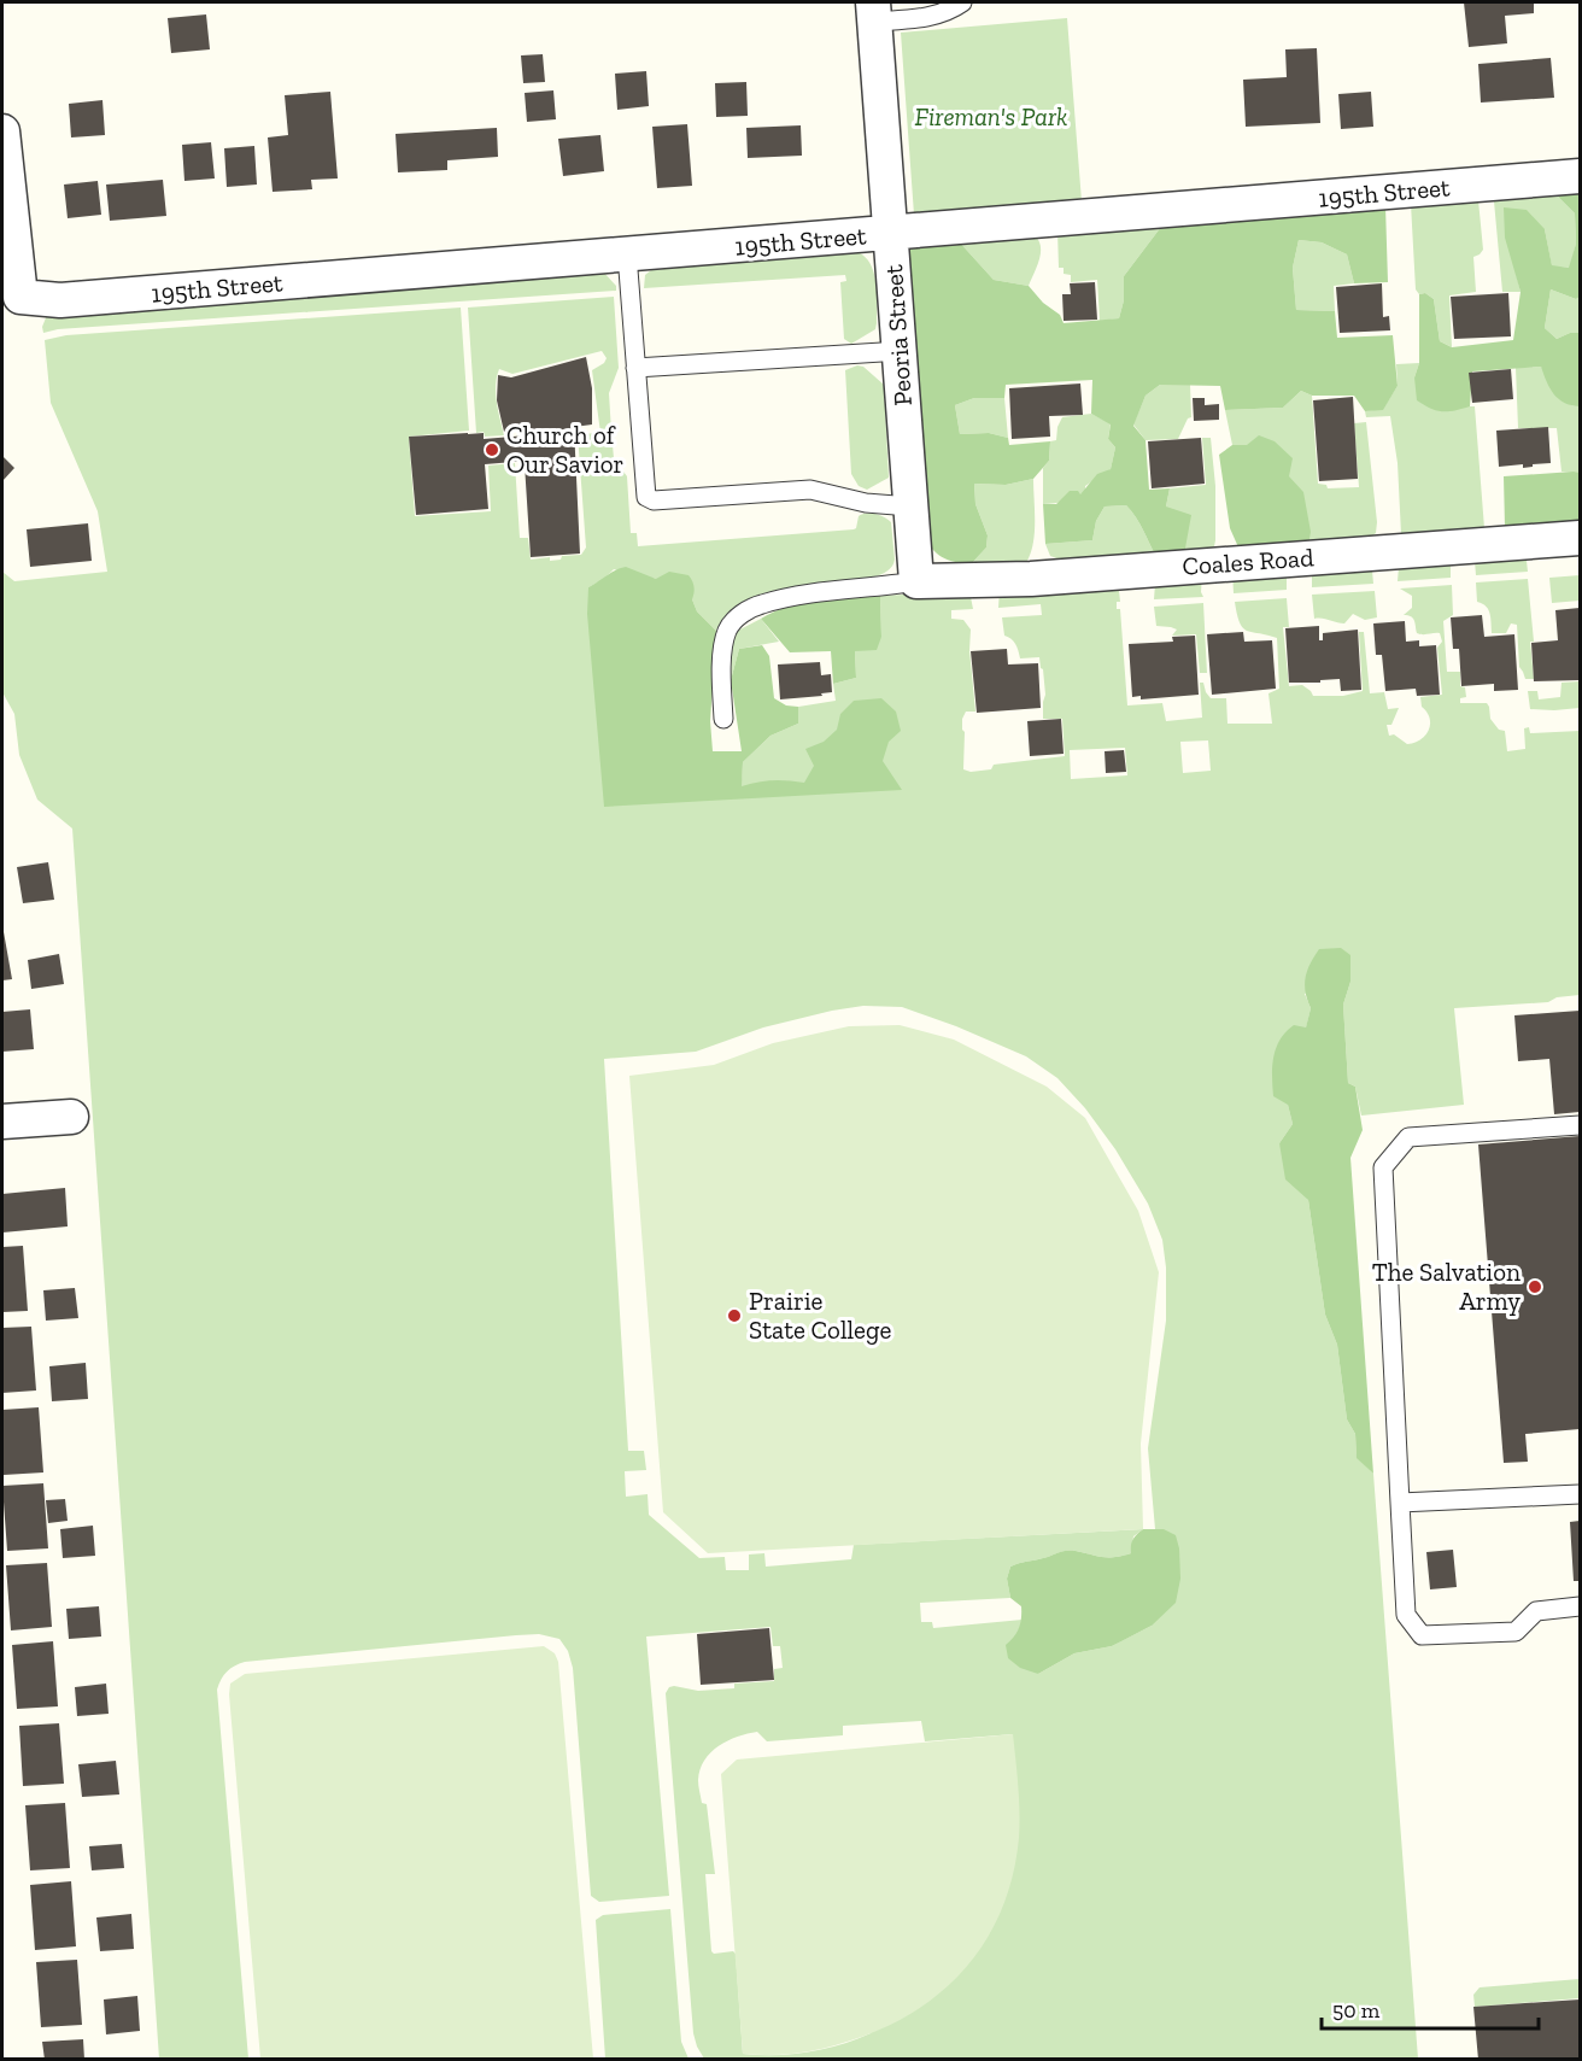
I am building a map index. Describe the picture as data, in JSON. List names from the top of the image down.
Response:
{
  "streets": {
    "street": ["195th Street", "Peoria Street", "Coales Road"]
  },
  "crossings": [
    ["195th Street", "Peoria Street"],
    ["Peoria Street", "Coales Road"]
  ],
  "parks": ["Fireman's Park"],
  "places": ["Church of Our Savior", "The Salvation Army", "Prairie State College"],
  "scale_bar": "50 m"
}
